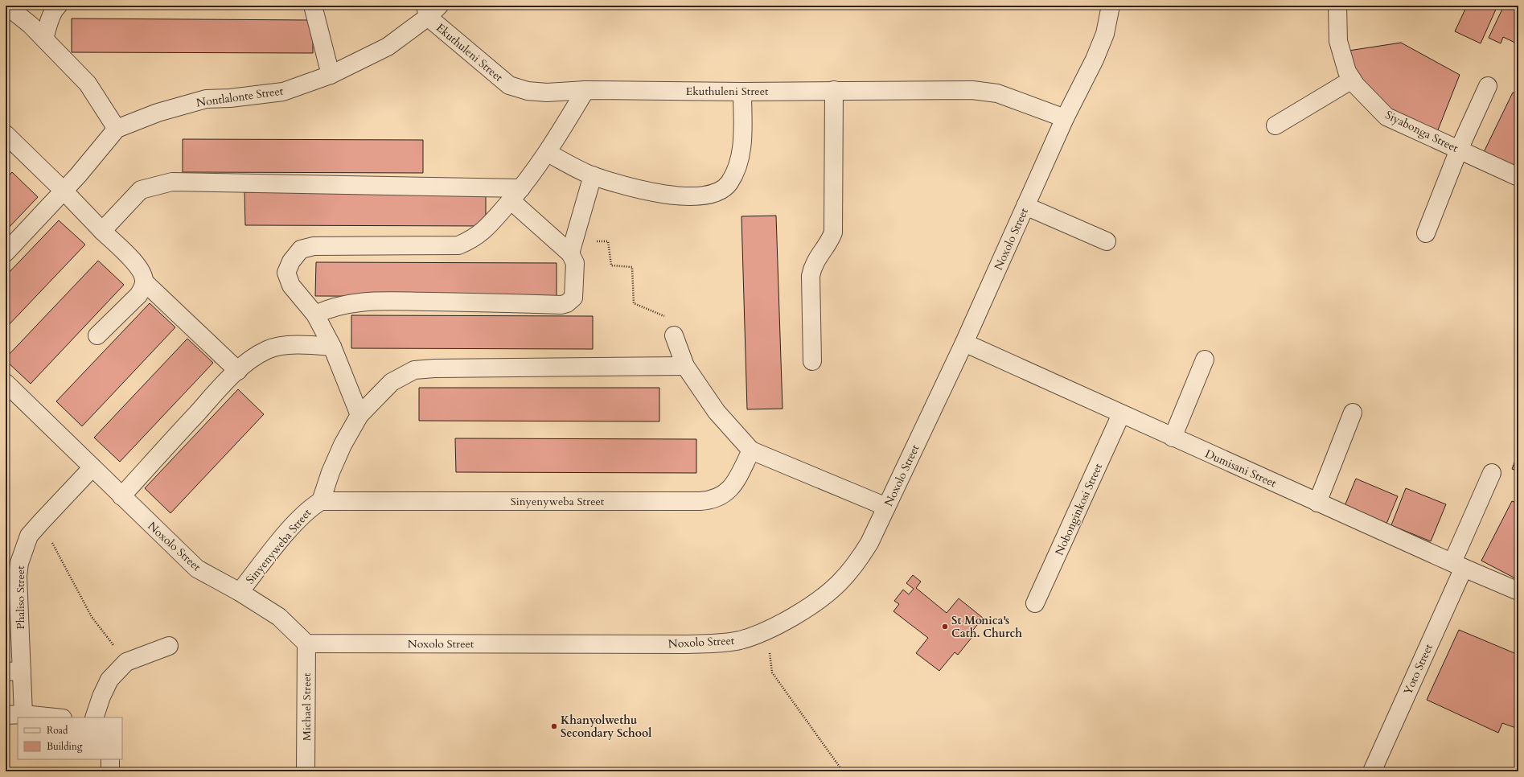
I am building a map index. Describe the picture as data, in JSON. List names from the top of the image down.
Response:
{
  "streets": {
    "street": [
      "Ekuthuleni Street",
      "Nontlalonte Street",
      "Siyabonga Street",
      "Noxolo Street",
      "Dumisani Street",
      "Sinyenyweba Street",
      "Nobonginkosi Street",
      "Phaliso Street",
      "Yoto Street",
      "Michael Street"
    ]
  },
  "crossings": [
    ["Ekuthuleni Street", "Nontlalonte Street"],
    ["Ekuthuleni Street", "Noxolo Street"],
    ["Noxolo Street", "Dumisani Street"],
    ["Noxolo Street", "Sinyenyweba Street"],
    ["Noxolo Street", "Phaliso Street"],
    ["Noxolo Street", "Michael Street"],
    ["Dumisani Street", "Nobonginkosi Street"],
    ["Dumisani Street", "Yoto Street"]
  ],
  "places": ["St Monica's Cath. Church", "Khanyolwethu Secondary School"],
  "legend": ["Road", "Building"]
}
